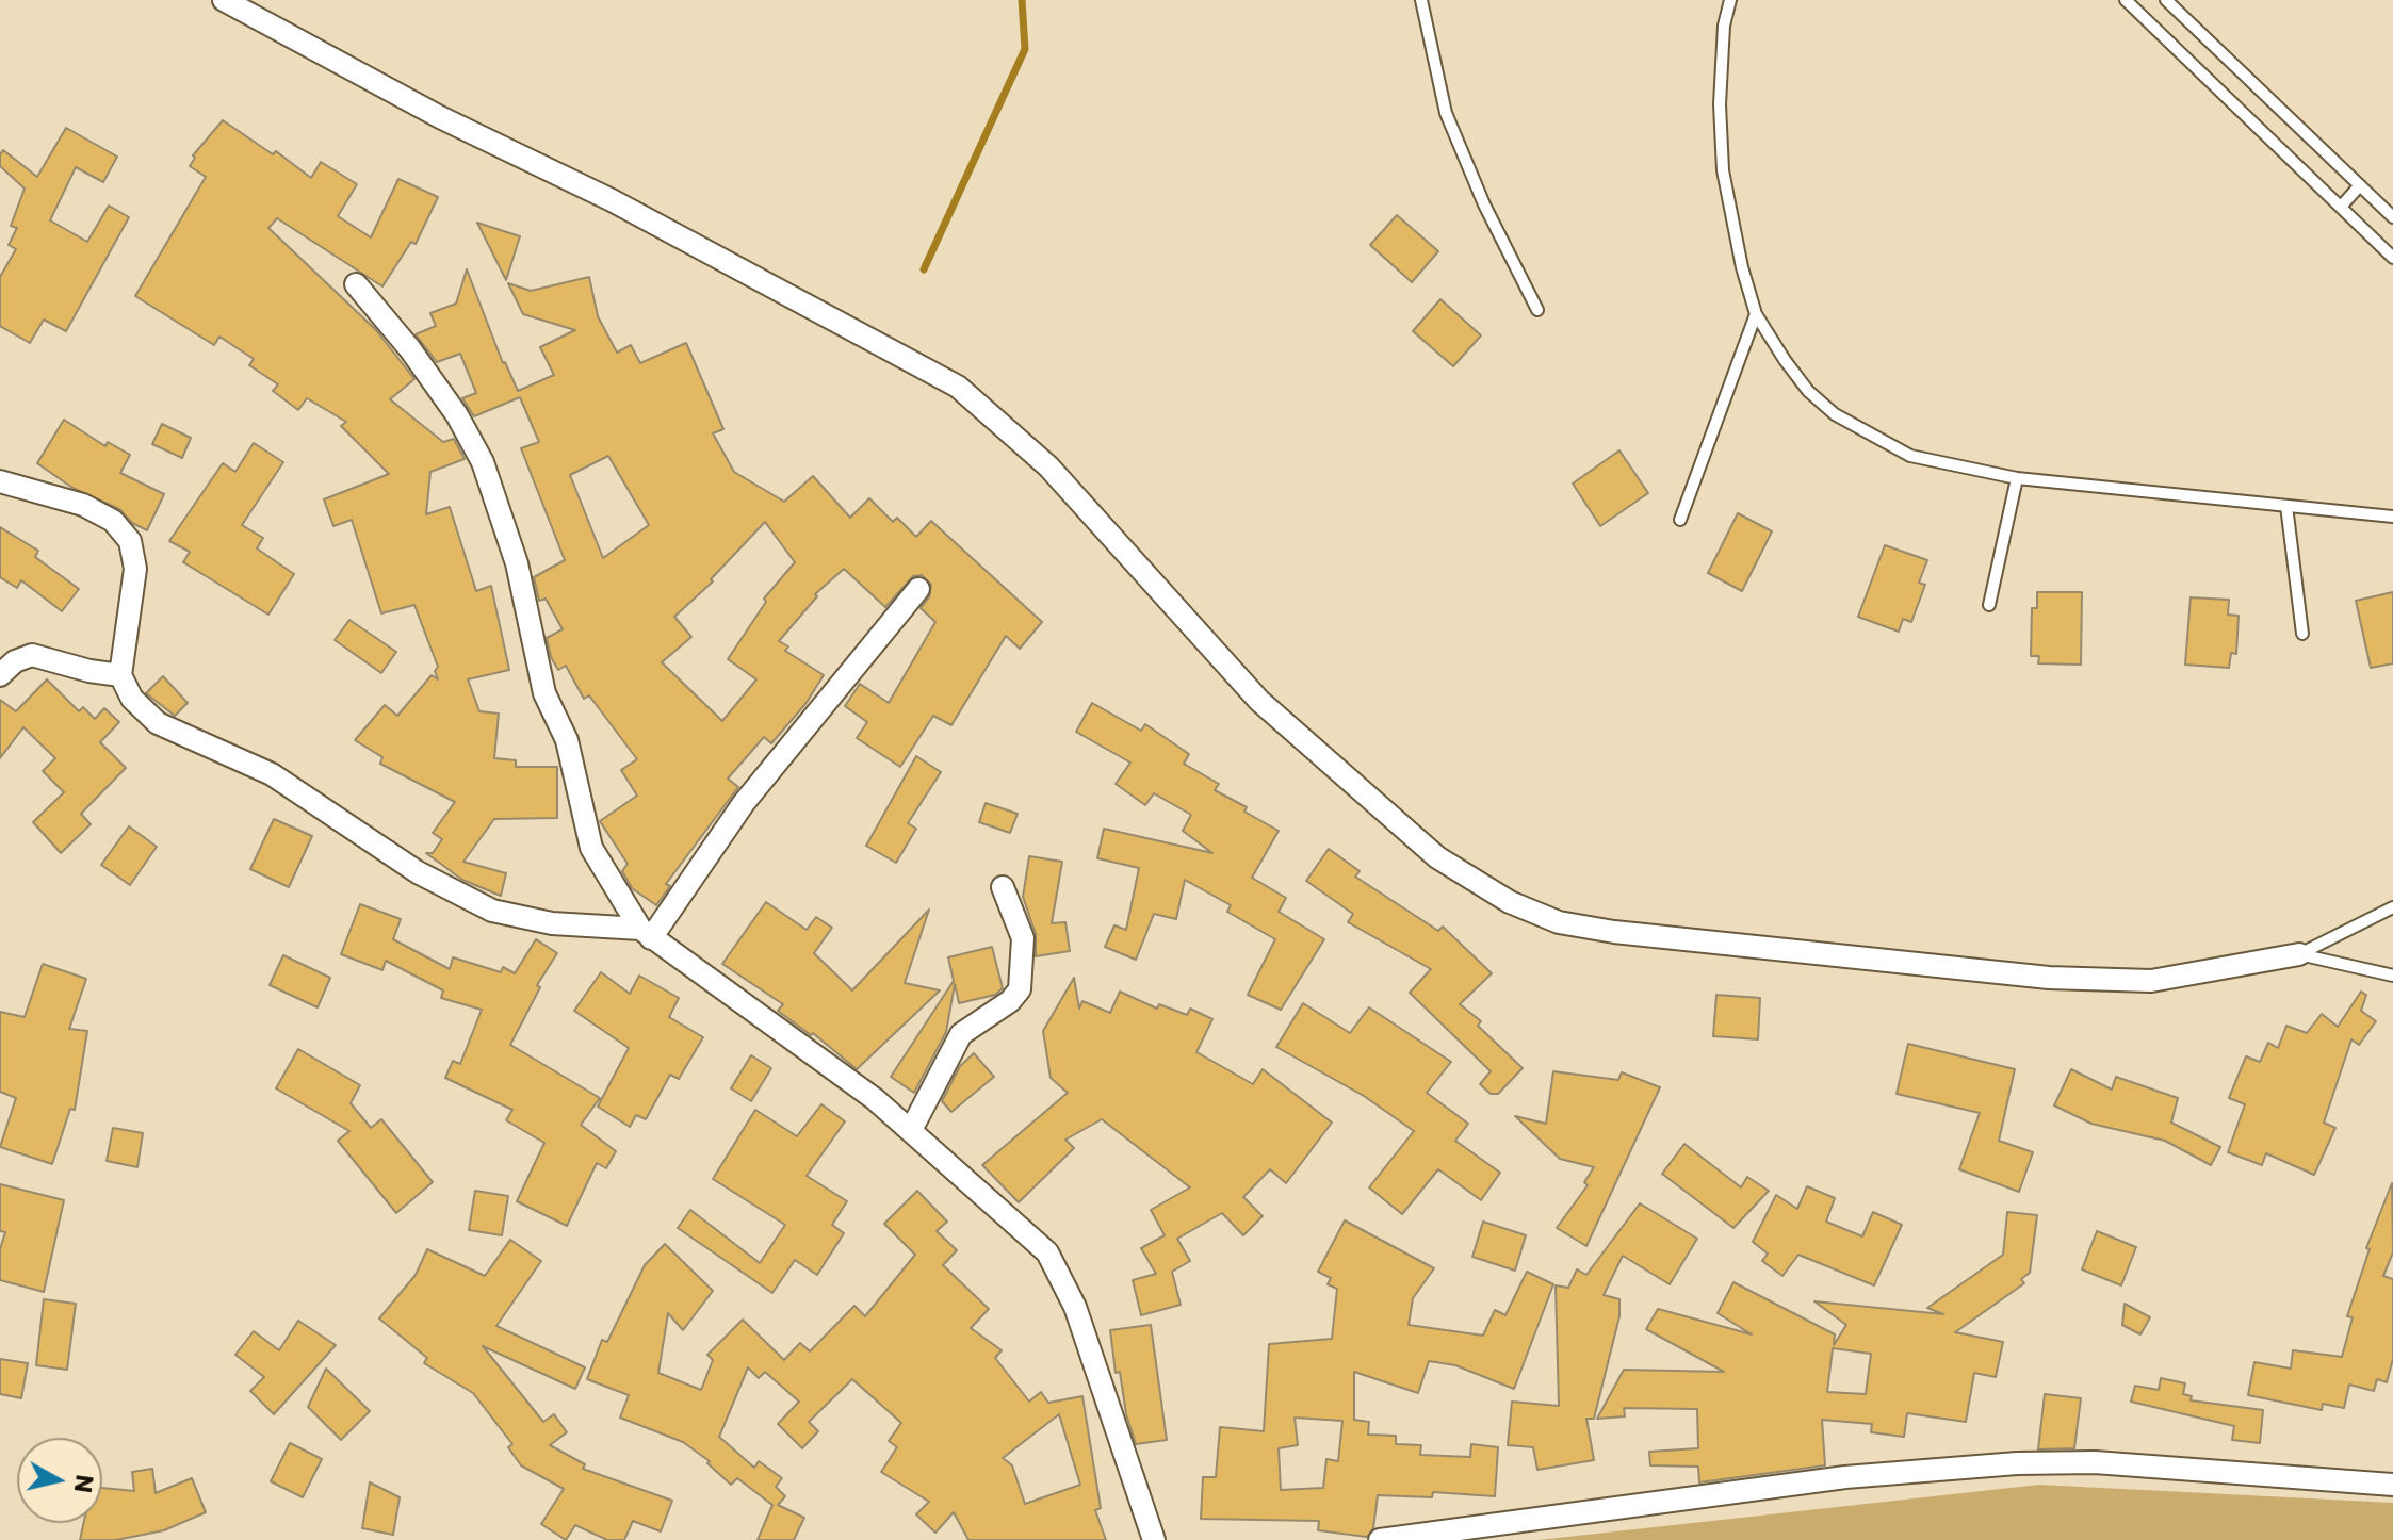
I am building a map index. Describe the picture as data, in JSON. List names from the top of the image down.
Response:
{
  "north": "right"
}
